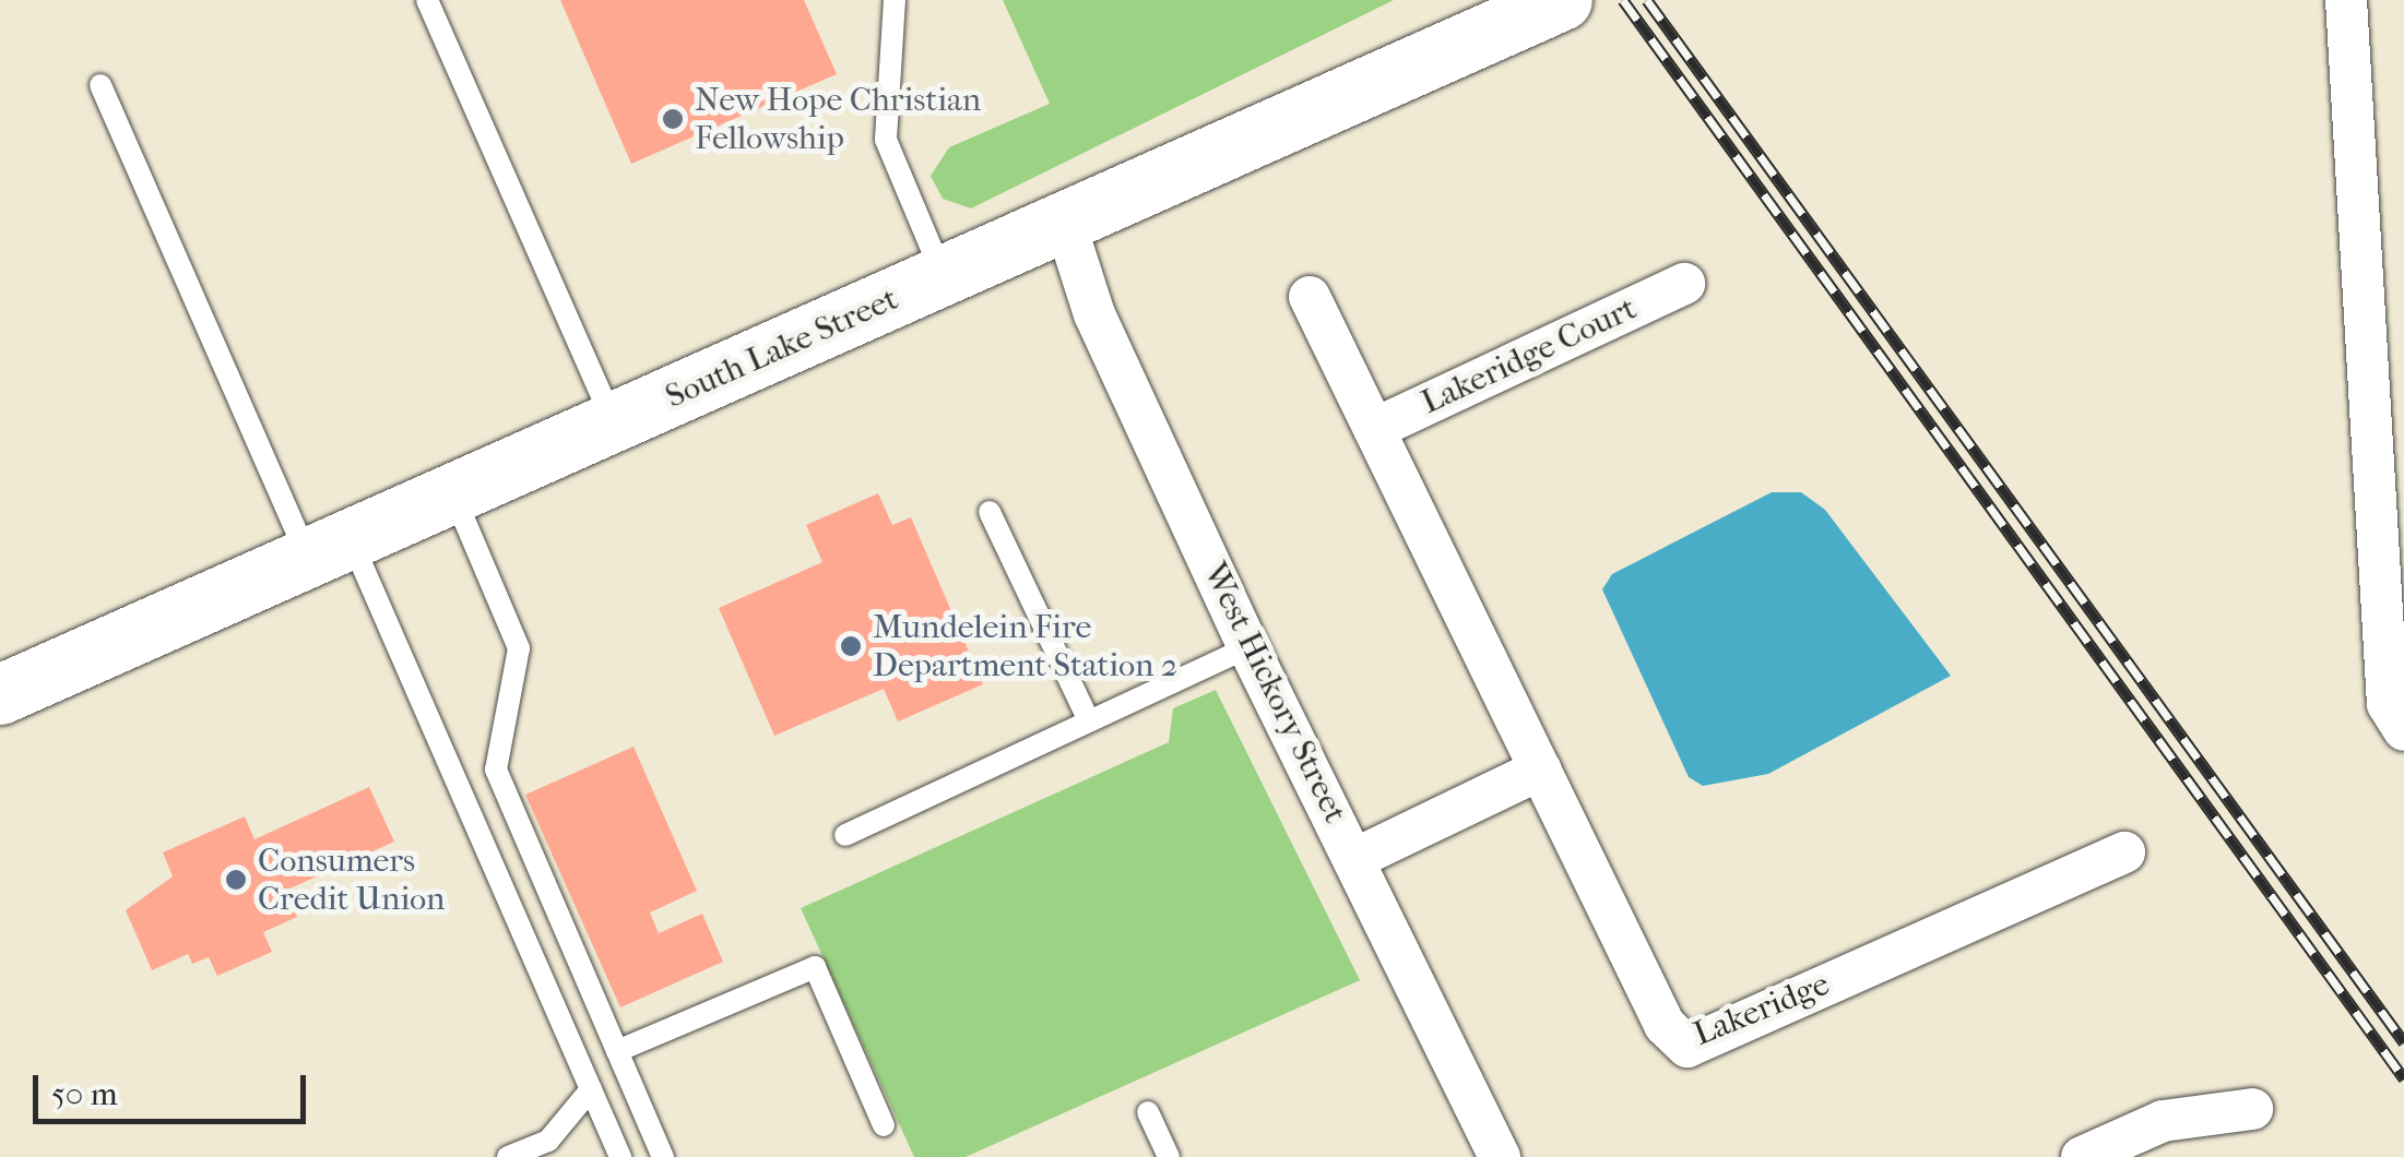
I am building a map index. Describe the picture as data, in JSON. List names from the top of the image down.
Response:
{
  "streets": {
    "main road": ["South Lake Street"],
    "street": ["Lakeridge Court", "West Hickory Street", "Lakeridge"]
  },
  "crossings": [
    ["South Lake Street", "West Hickory Street"],
    ["Lakeridge Court", "Lakeridge"]
  ],
  "places": ["New Hope Christian Fellowship", "Mundelein Fire Department Station 2", "Consumers Credit Union"],
  "scale_bar": "50 m"
}
